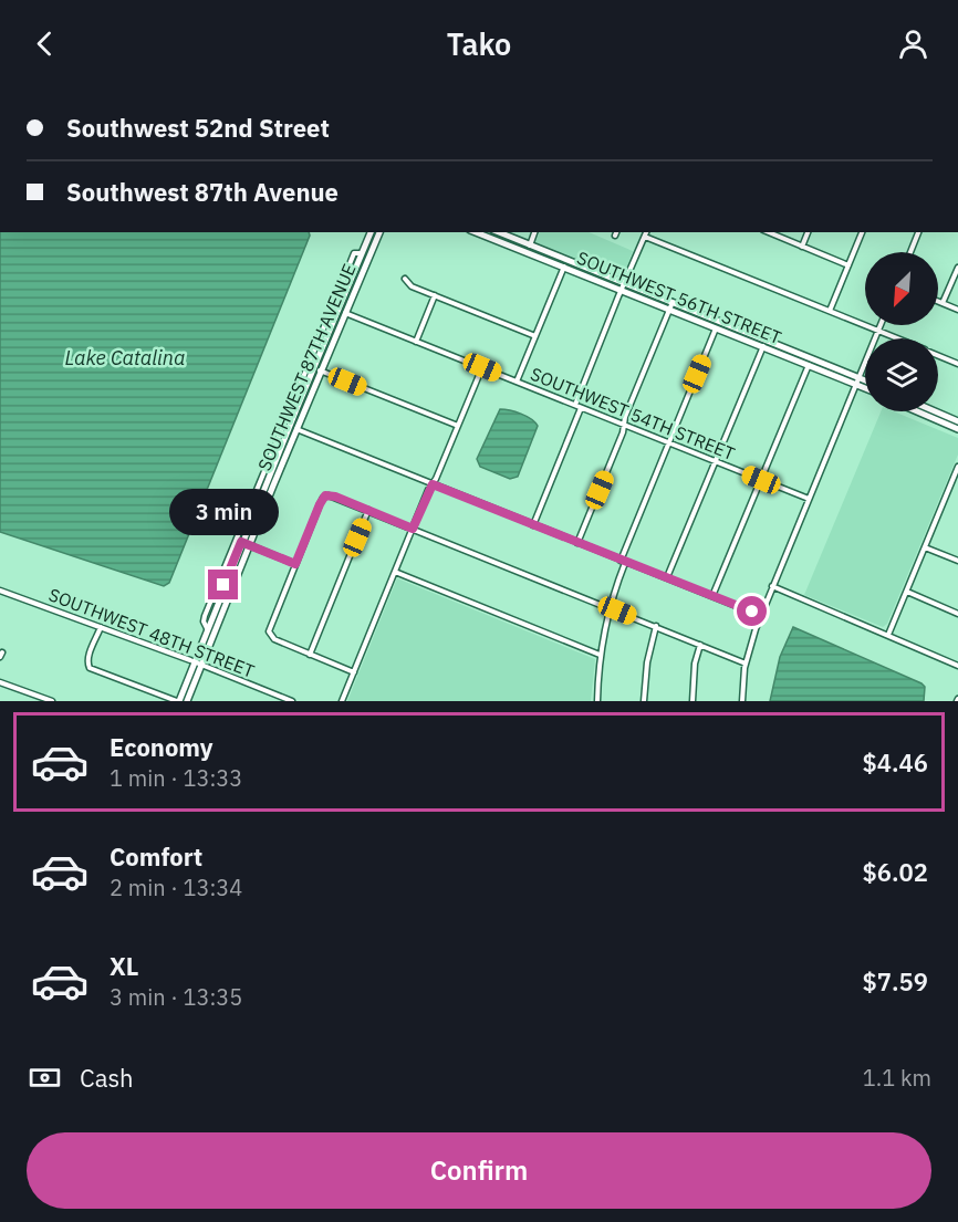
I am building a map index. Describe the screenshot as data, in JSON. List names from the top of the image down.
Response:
{
  "streets": {
    "main road": ["SOUTHWEST 56TH STREET", "SOUTHWEST 87TH AVENUE"],
    "street": ["SOUTHWEST 54TH STREET", "SOUTHWEST 48TH STREET"]
  },
  "crossings": [
    ["SOUTHWEST 87TH AVENUE", "SOUTHWEST 54TH STREET"],
    ["SOUTHWEST 87TH AVENUE", "SOUTHWEST 48TH STREET"]
  ],
  "water": ["Lake Catalina"],
  "north": "bottom left",
  "page": {
    "header": "Tako",
    "banner": ["Southwest 52nd Street", "Southwest 87th Avenue"],
    "bubble": "3 min",
    "list": [
      {
        "name": "Economy",
        "note": "1 min · 13:33",
        "value": "$4.46"
      },
      {
        "name": "Comfort",
        "note": "2 min · 13:34",
        "value": "$6.02"
      },
      {
        "name": "XL",
        "note": "3 min · 13:35",
        "value": "$7.59"
      }
    ],
    "pay": ["Cash", "1.1 km"],
    "buttons": "Confirm"
  }
}
